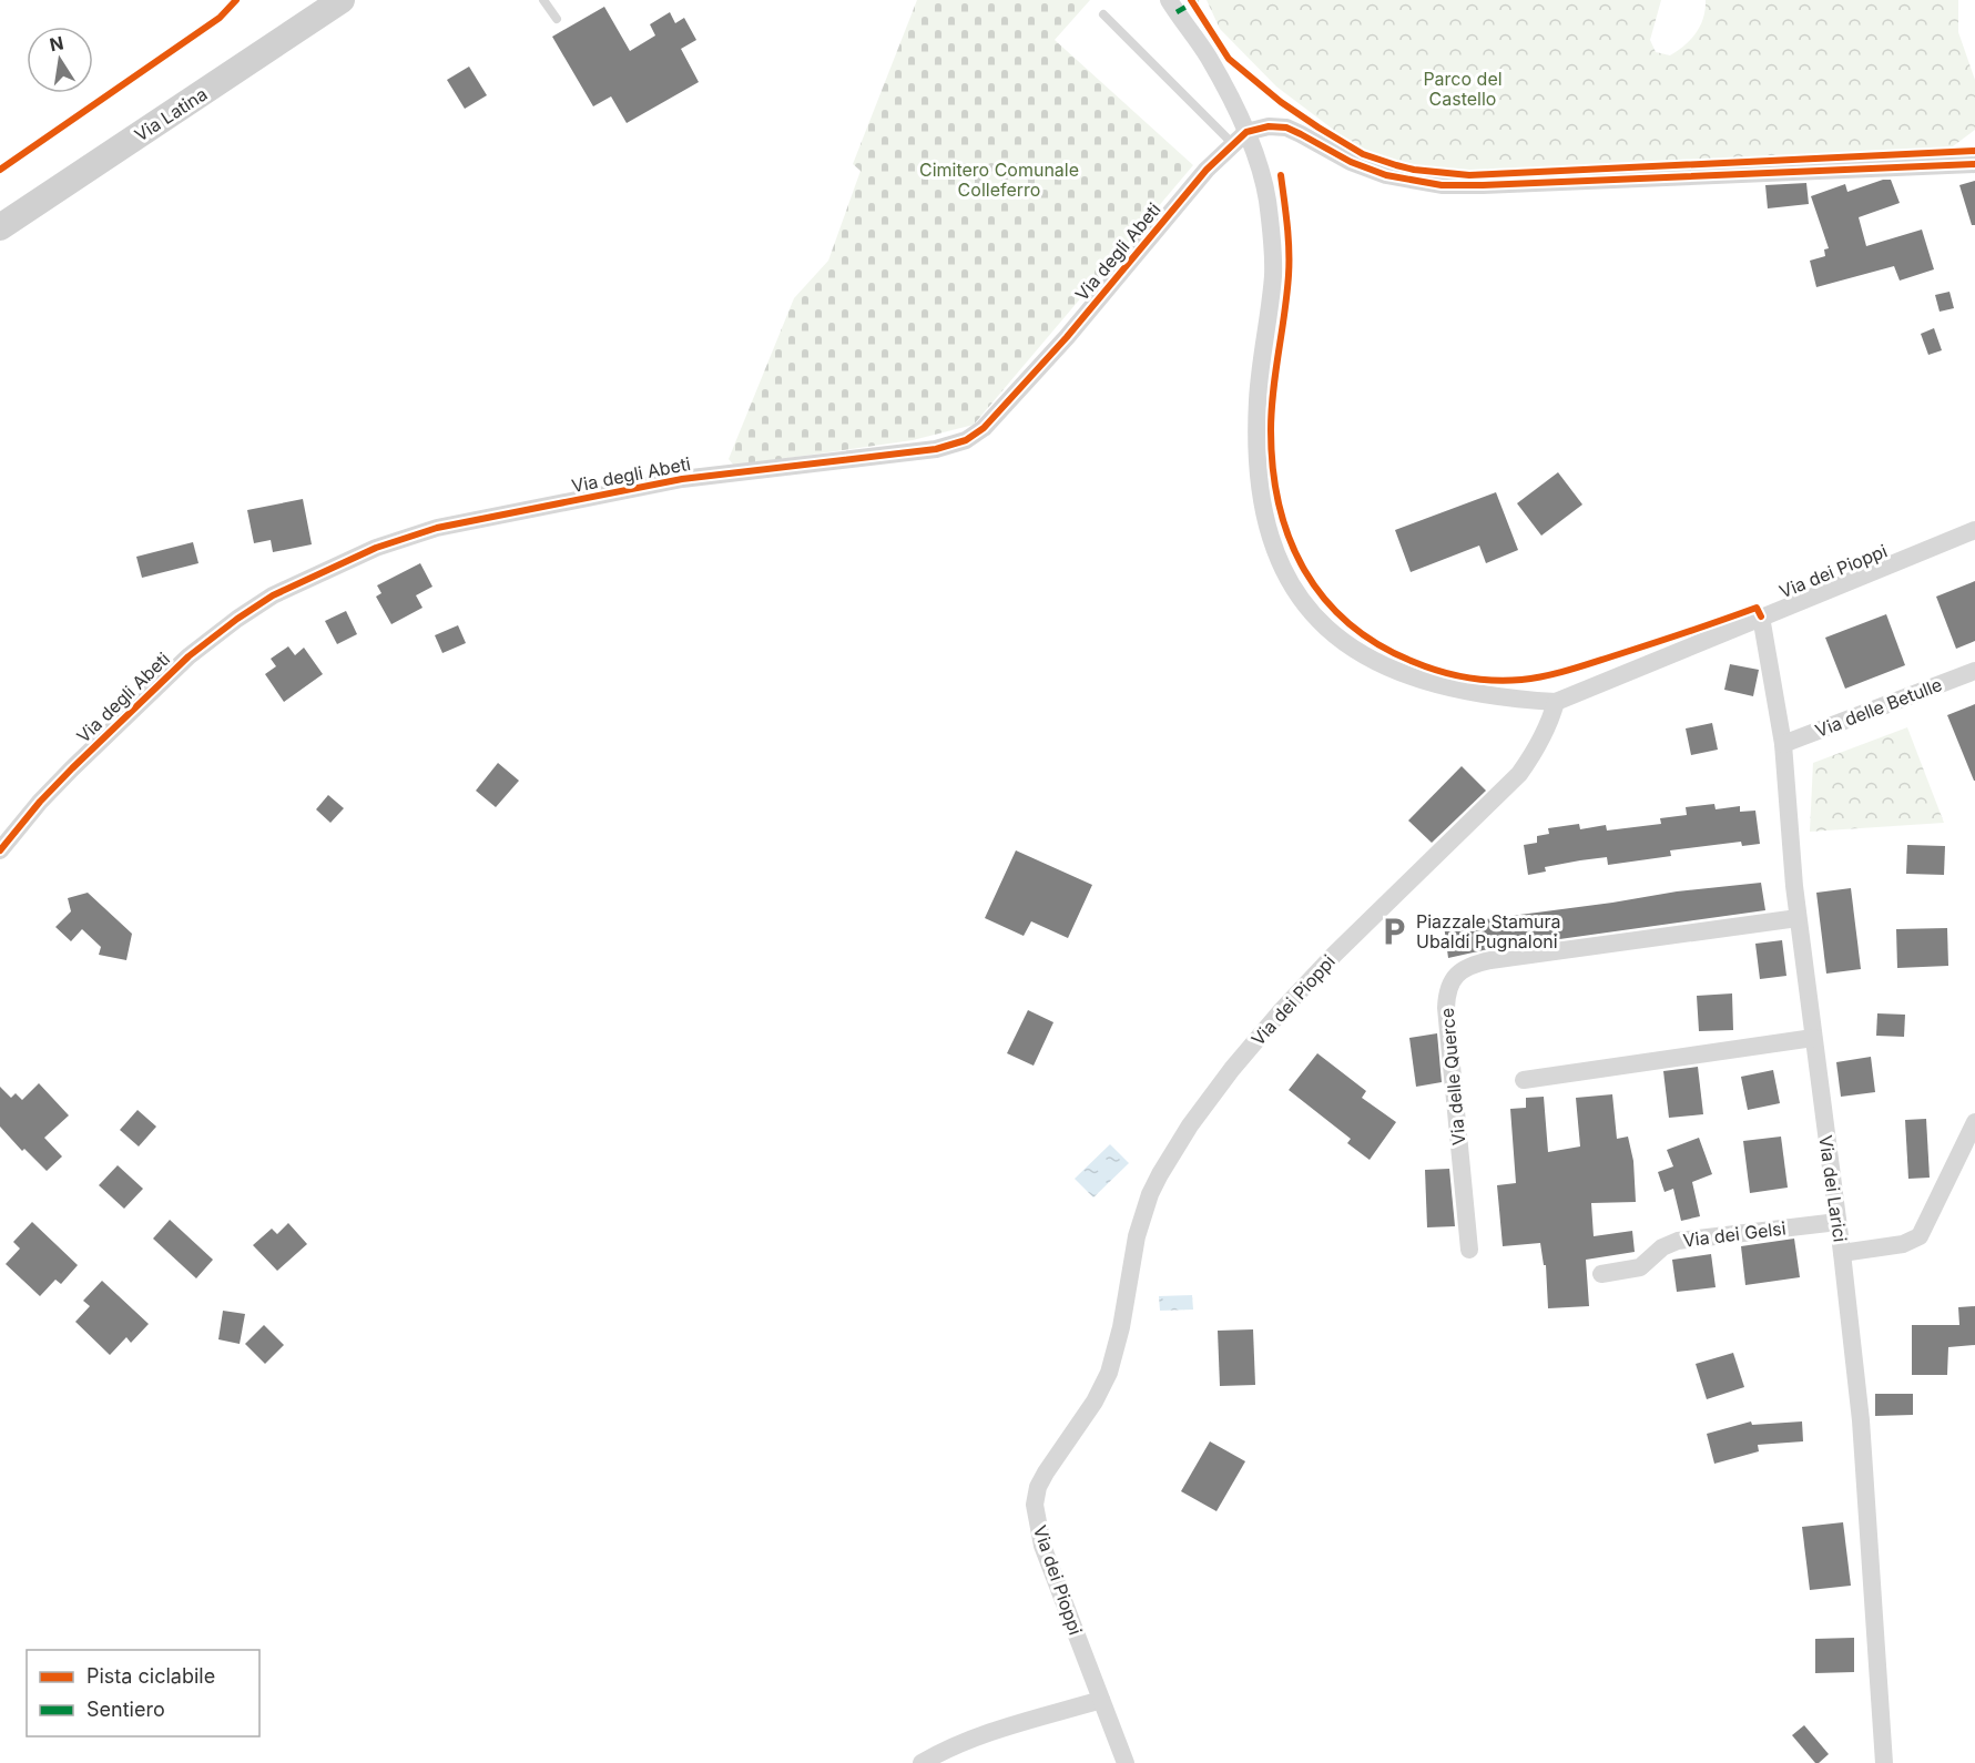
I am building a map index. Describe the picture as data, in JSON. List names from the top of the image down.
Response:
{
  "streets": {
    "main road": ["Via Latina"],
    "street": [
      "Via degli Abeti",
      "Via dei Pioppi",
      "Via delle Betulle",
      "Via delle Querce",
      "Via dei Larici",
      "Via dei Gelsi"
    ]
  },
  "crossings": [
    ["Via dei Pioppi", "Via dei Larici"],
    ["Via delle Betulle", "Via dei Larici"],
    ["Via delle Querce", "Via dei Larici"],
    ["Via dei Larici", "Via dei Gelsi"]
  ],
  "parks": ["Parco del Castello", "Cimitero Comunale Colleferro"],
  "places": {
    "parking": ["Piazzale Stamura Ubaldi Pugnaloni"]
  },
  "legend": ["Pista ciclabile", "Sentiero"],
  "north": "top"
}
